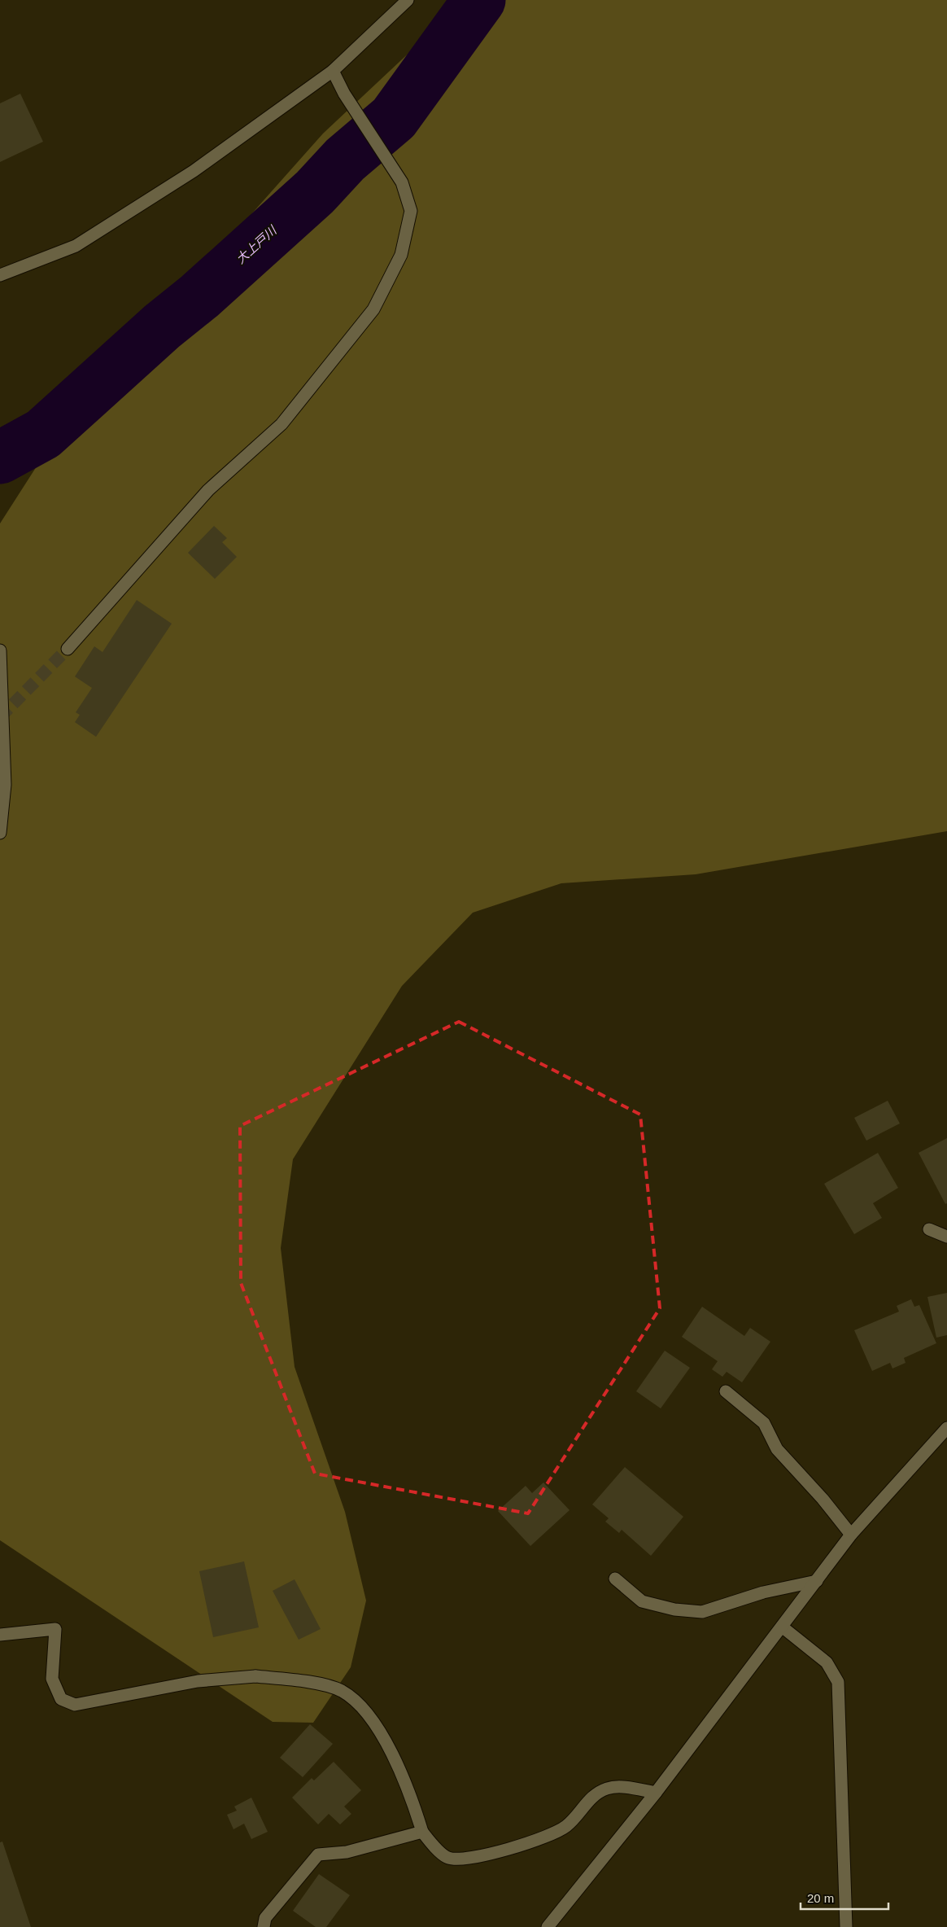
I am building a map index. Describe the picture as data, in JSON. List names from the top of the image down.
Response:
{
  "water": ["大上戸川"],
  "scale_bar": "20 m"
}
